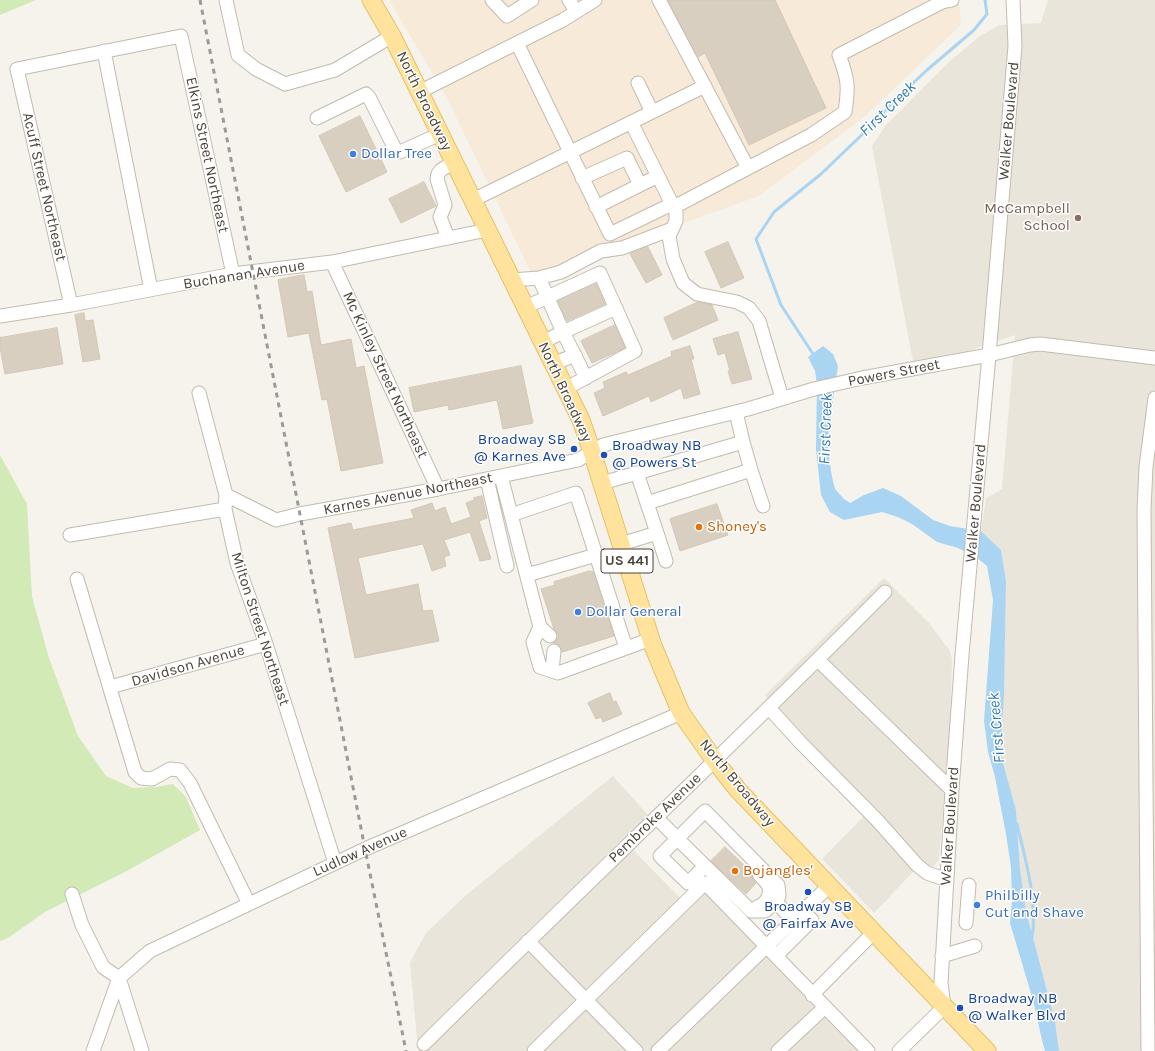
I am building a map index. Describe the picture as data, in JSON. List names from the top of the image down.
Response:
{
  "streets": {
    "main road": ["North Broadway", "US 441"],
    "street": [
      "Walker Boulevard",
      "Elkins Street Northeast",
      "Acuff Street Northeast",
      "Buchanan Avenue",
      "Powers Street",
      "Mc Kinley Street Northeast",
      "Karnes Avenue Northeast",
      "Milton Street Northeast",
      "Davidson Avenue",
      "Pembroke Avenue",
      "Ludlow Avenue"
    ]
  },
  "crossings": [
    ["North Broadway", "Walker Boulevard"],
    ["North Broadway", "Buchanan Avenue"],
    ["North Broadway", "Powers Street"],
    ["North Broadway", "Karnes Avenue Northeast"],
    ["North Broadway", "Pembroke Avenue"],
    ["North Broadway", "Ludlow Avenue"],
    ["Walker Boulevard", "Powers Street"],
    ["Elkins Street Northeast", "Acuff Street Northeast"],
    ["Elkins Street Northeast", "Buchanan Avenue"],
    ["Acuff Street Northeast", "Buchanan Avenue"],
    ["Buchanan Avenue", "Mc Kinley Street Northeast"],
    ["Powers Street", "Karnes Avenue Northeast"],
    ["Mc Kinley Street Northeast", "Karnes Avenue Northeast"],
    ["Karnes Avenue Northeast", "Milton Street Northeast"],
    ["Milton Street Northeast", "Davidson Avenue"],
    ["Milton Street Northeast", "Ludlow Avenue"]
  ],
  "water": ["First Creek"],
  "places": [
    "Dollar Tree",
    "McCampbell School",
    "Broadway SB @ Karnes Ave",
    "Broadway NB @ Powers St",
    "Shoney's",
    "Dollar General",
    "Bojangles'",
    "Broadway SB @ Fairfax Ave",
    "Philbilly Cut and Shave",
    "Broadway NB @ Walker Blvd"
  ]
}
